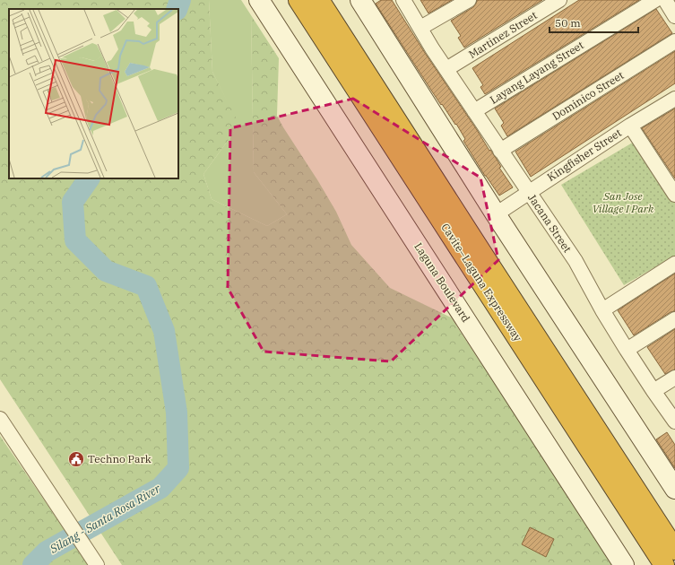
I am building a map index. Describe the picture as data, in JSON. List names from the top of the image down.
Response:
{
  "streets": {
    "highway": ["Cavite–Laguna Expressway"],
    "main road": ["Laguna Boulevard"],
    "street": [
      "Martinez Street",
      "Layang Layang Street",
      "Dominico Street",
      "Kingfisher Street",
      "Jacana Street"
    ]
  },
  "crossings": [
    ["Martinez Street", "Jacana Street"],
    ["Layang Layang Street", "Jacana Street"],
    ["Dominico Street", "Jacana Street"],
    ["Kingfisher Street", "Jacana Street"]
  ],
  "water": ["Silang - Santa Rosa River"],
  "parks": ["San Jose Village I Park"],
  "places": {
    "public building": ["Techno Park"]
  },
  "scale_bar": "50 m"
}
